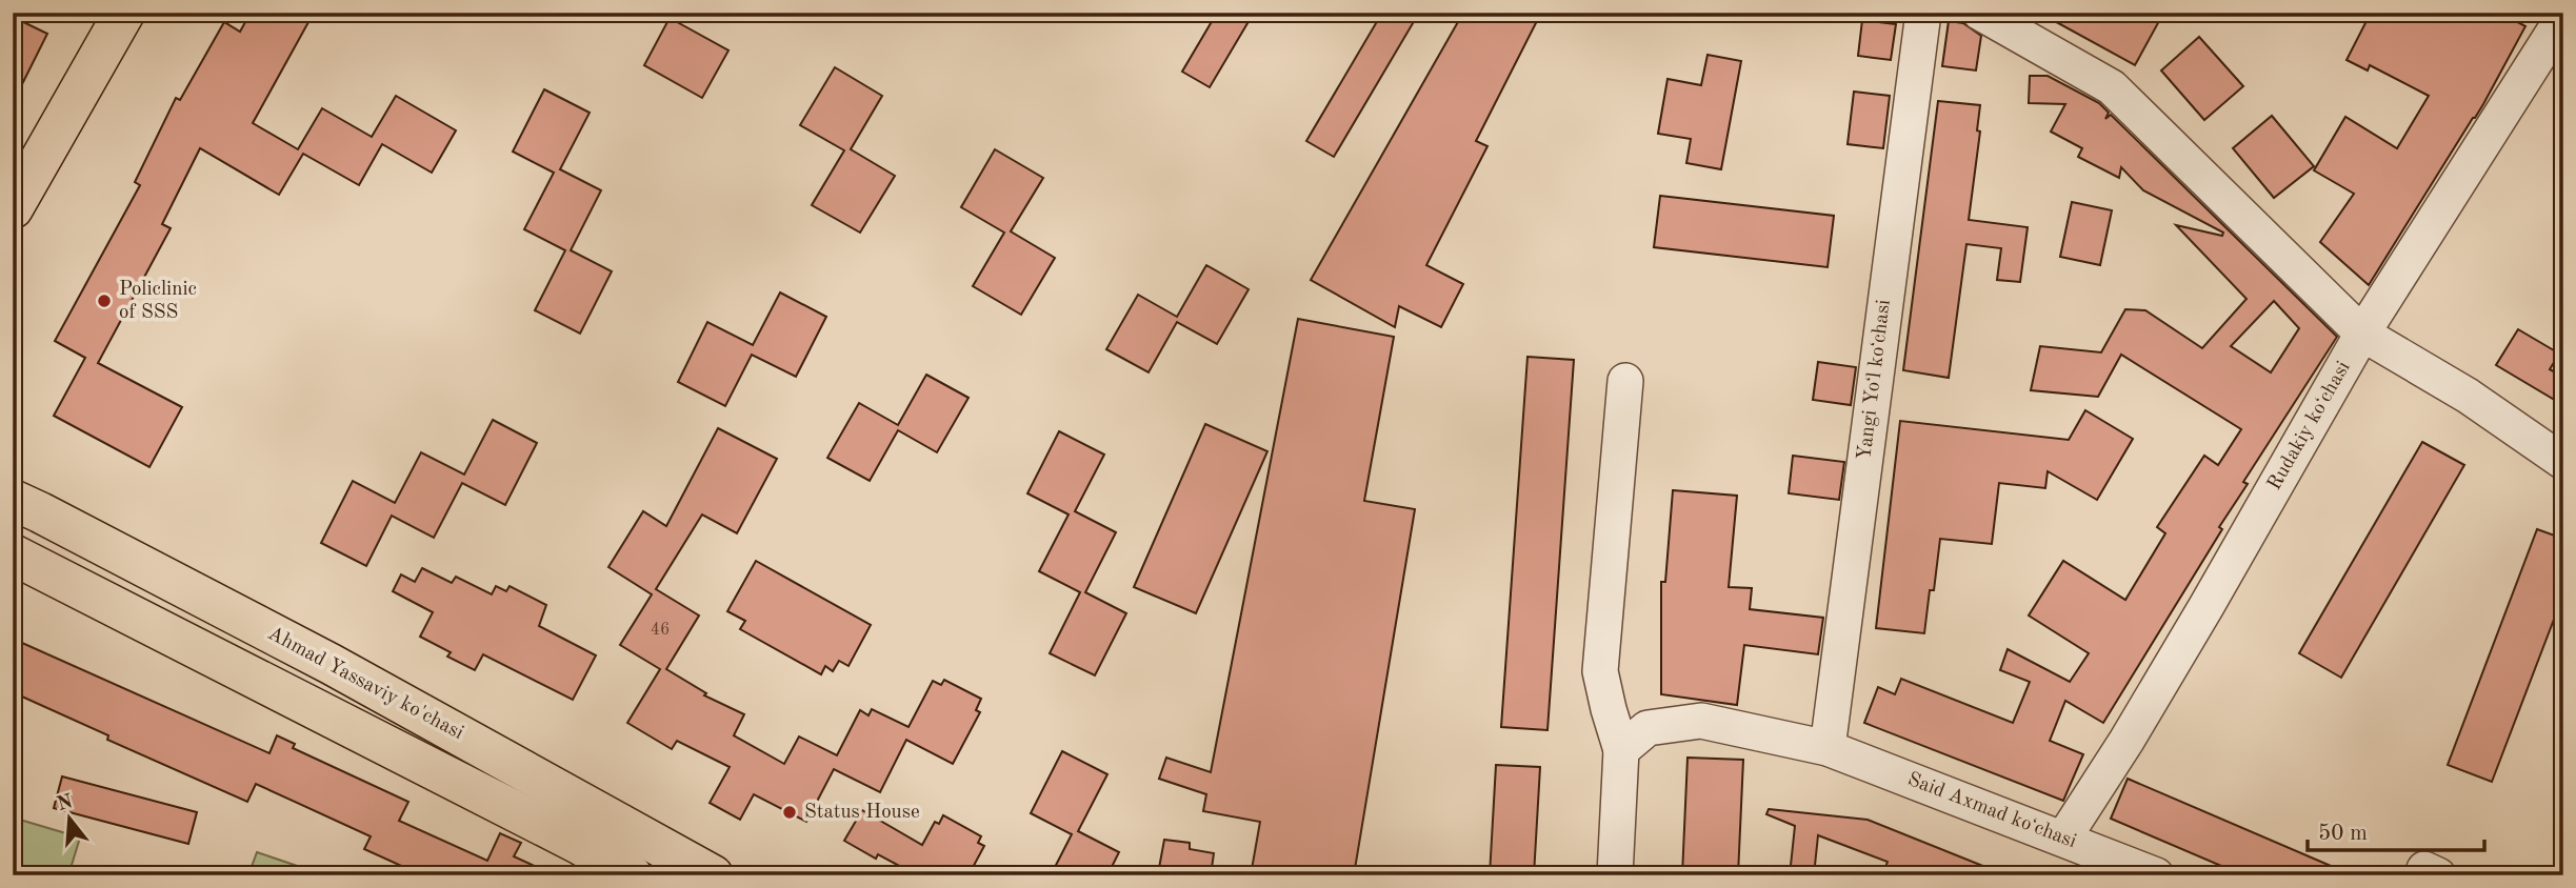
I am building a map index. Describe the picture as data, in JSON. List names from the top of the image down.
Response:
{
  "streets": {
    "main road": ["Ahmad Yassaviy ko'chasi"],
    "street": ["Yangi Yoʻl koʻchasi", "Rudakiy koʻchasi", "Said Axmad koʻchasi"]
  },
  "crossings": [
    ["Yangi Yoʻl koʻchasi", "Said Axmad koʻchasi"],
    ["Rudakiy koʻchasi", "Said Axmad koʻchasi"]
  ],
  "places": ["Policlinic of SSS", "Status House"],
  "house_numbers": ["46"],
  "scale_bar": "50 m",
  "north": "top"
}
